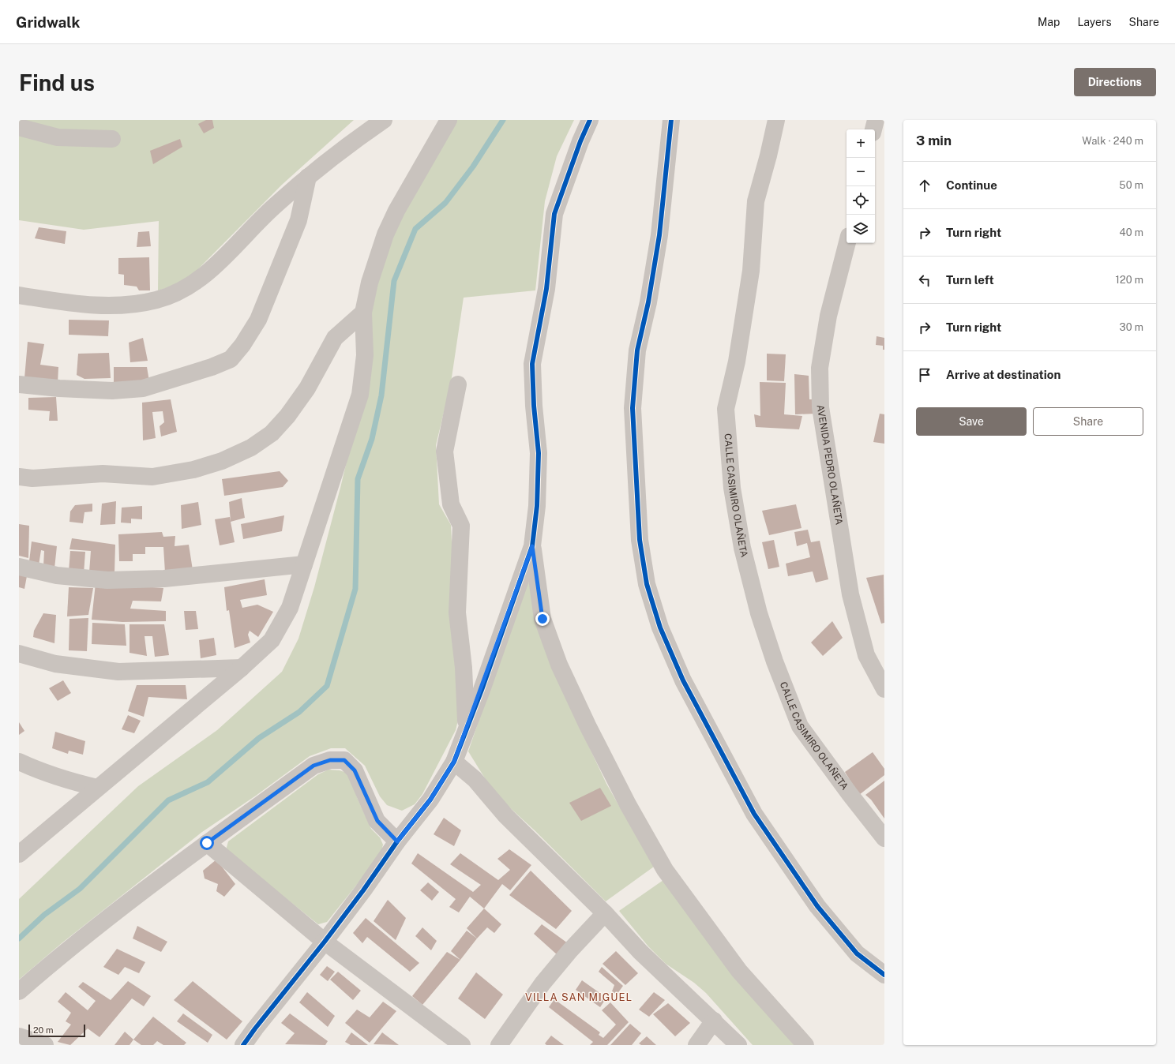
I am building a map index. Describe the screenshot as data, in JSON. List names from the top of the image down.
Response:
{
  "streets": {
    "street": ["AVENIDA PEDRO OLAÑETA", "CALLE CASIMIRO OLAÑETA"]
  },
  "districts": ["VILLA SAN MIGUEL"],
  "scale_bar": "20 m",
  "page": {
    "header": "Gridwalk",
    "nav": ["Map", "Layers", "Share"],
    "buttons": [
      "Directions",
      ["Save", "Share"]
    ],
    "title": "Find us",
    "heading": ["3 min", "Walk · 240 m"],
    "map_buttons": ["+", "−"],
    "list": [
      ["Continue", "50 m"],
      ["Turn right", "40 m"],
      ["Turn left", "120 m"],
      ["Turn right", "30 m"],
      "Arrive at destination"
    ],
    "scale": "20 m"
  }
}
